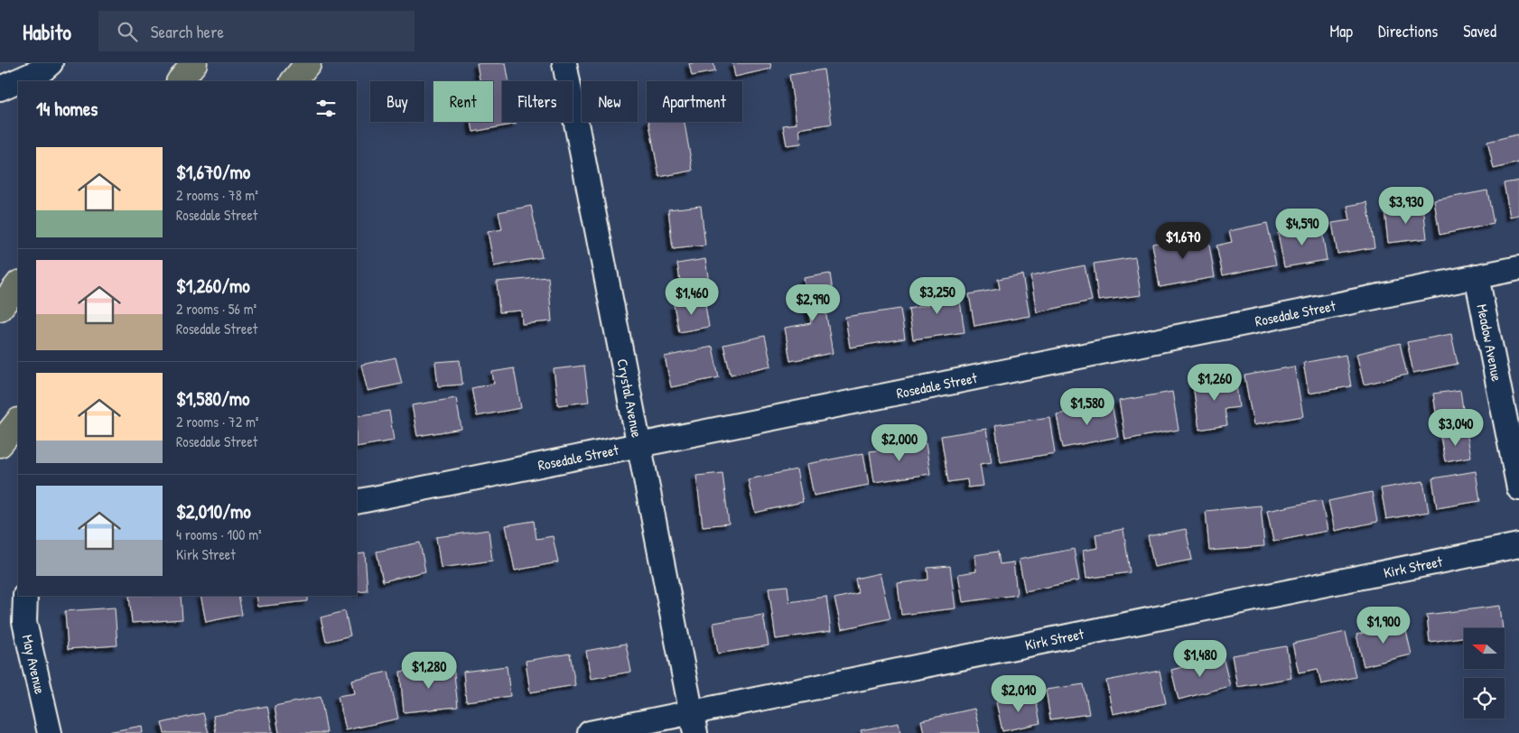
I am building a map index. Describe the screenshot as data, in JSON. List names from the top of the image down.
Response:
{
  "streets": {
    "street": [
      "Rosedale Street",
      "Meadow Avenue",
      "Crystal Avenue",
      "Kirk Street",
      "May Avenue"
    ]
  },
  "crossings": [
    ["Rosedale Street", "Meadow Avenue"],
    ["Rosedale Street", "Crystal Avenue"],
    ["Crystal Avenue", "Kirk Street"]
  ],
  "north": "left",
  "page": {
    "header": "Habito",
    "search": "Search here",
    "nav": ["Map", "Directions", "Saved"],
    "chip": [
      "Buy",
      "Rent",
      "Filters",
      "New",
      "Apartment"
    ],
    "heading": "14 homes",
    "list": [
      {
        "name": "$1,670/mo",
        "note": "2 rooms · 78 m² · Rosedale Street"
      },
      {
        "name": "$1,260/mo",
        "note": "2 rooms · 56 m² · Rosedale Street"
      },
      {
        "name": "$1,580/mo",
        "note": "2 rooms · 72 m² · Rosedale Street"
      },
      {
        "name": "$2,010/mo",
        "note": "4 rooms · 100 m² · Kirk Street"
      }
    ],
    "price": [
      "$3,930",
      "$4,590",
      "$1,670",
      "$3,250",
      "$1,460",
      "$2,990",
      "$1,260",
      "$1,580",
      "$3,040",
      "$2,000",
      "$1,900",
      "$1,480",
      "$1,280",
      "$2,010"
    ]
  }
}
